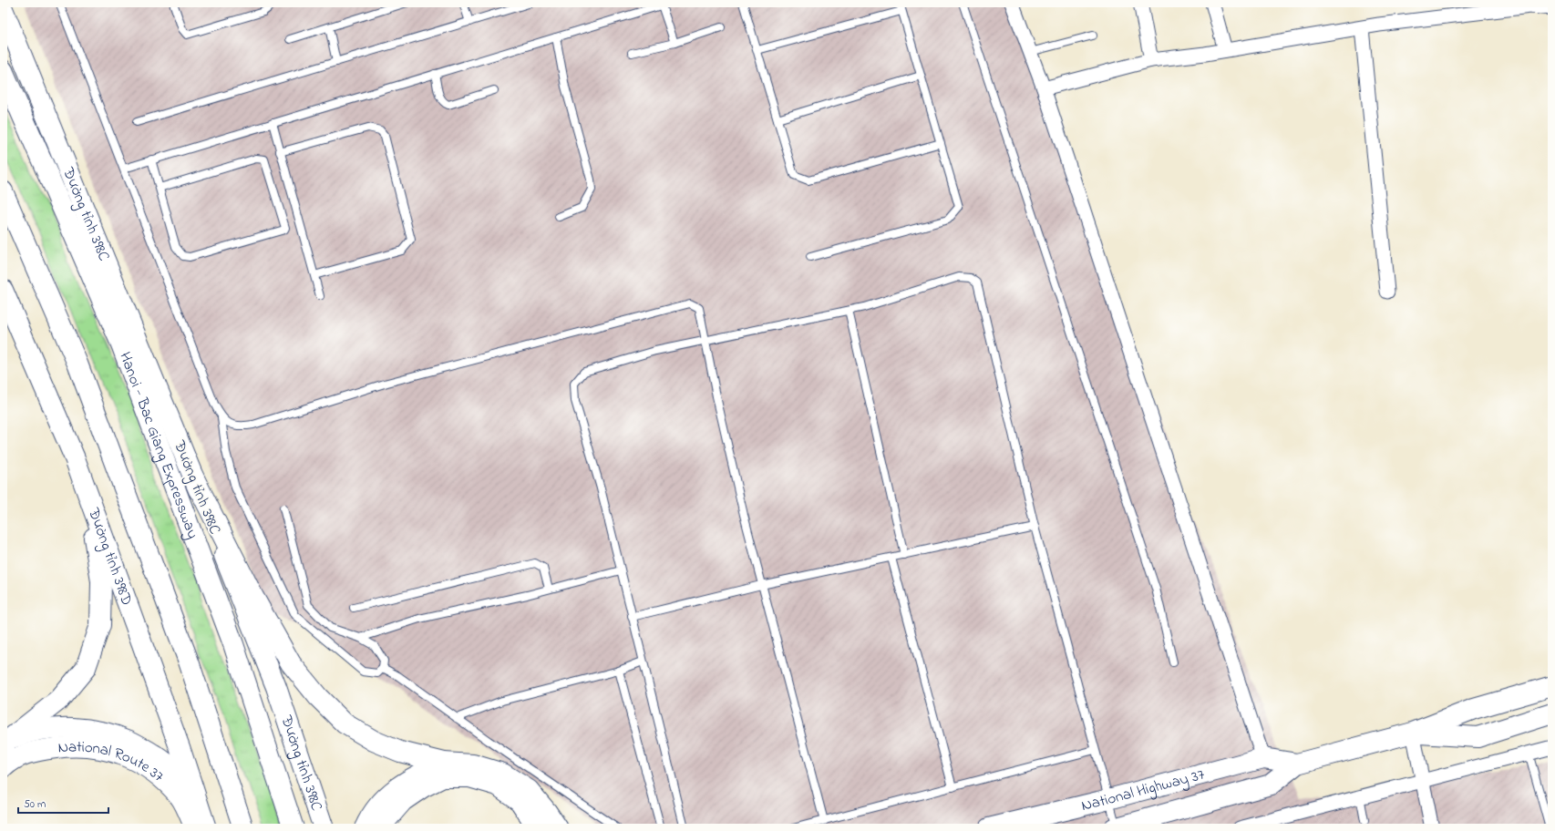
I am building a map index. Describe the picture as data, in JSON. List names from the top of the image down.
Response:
{
  "streets": {
    "main road": [
      "Đường tỉnh 398C",
      "Hanoi - Bac Giang Expressway",
      "Đường tỉnh 398D",
      "National Route 37",
      "National Highway 37"
    ]
  },
  "crossings": [
    ["Đường tỉnh 398D", "National Route 37"]
  ],
  "scale_bar": "50 m"
}
